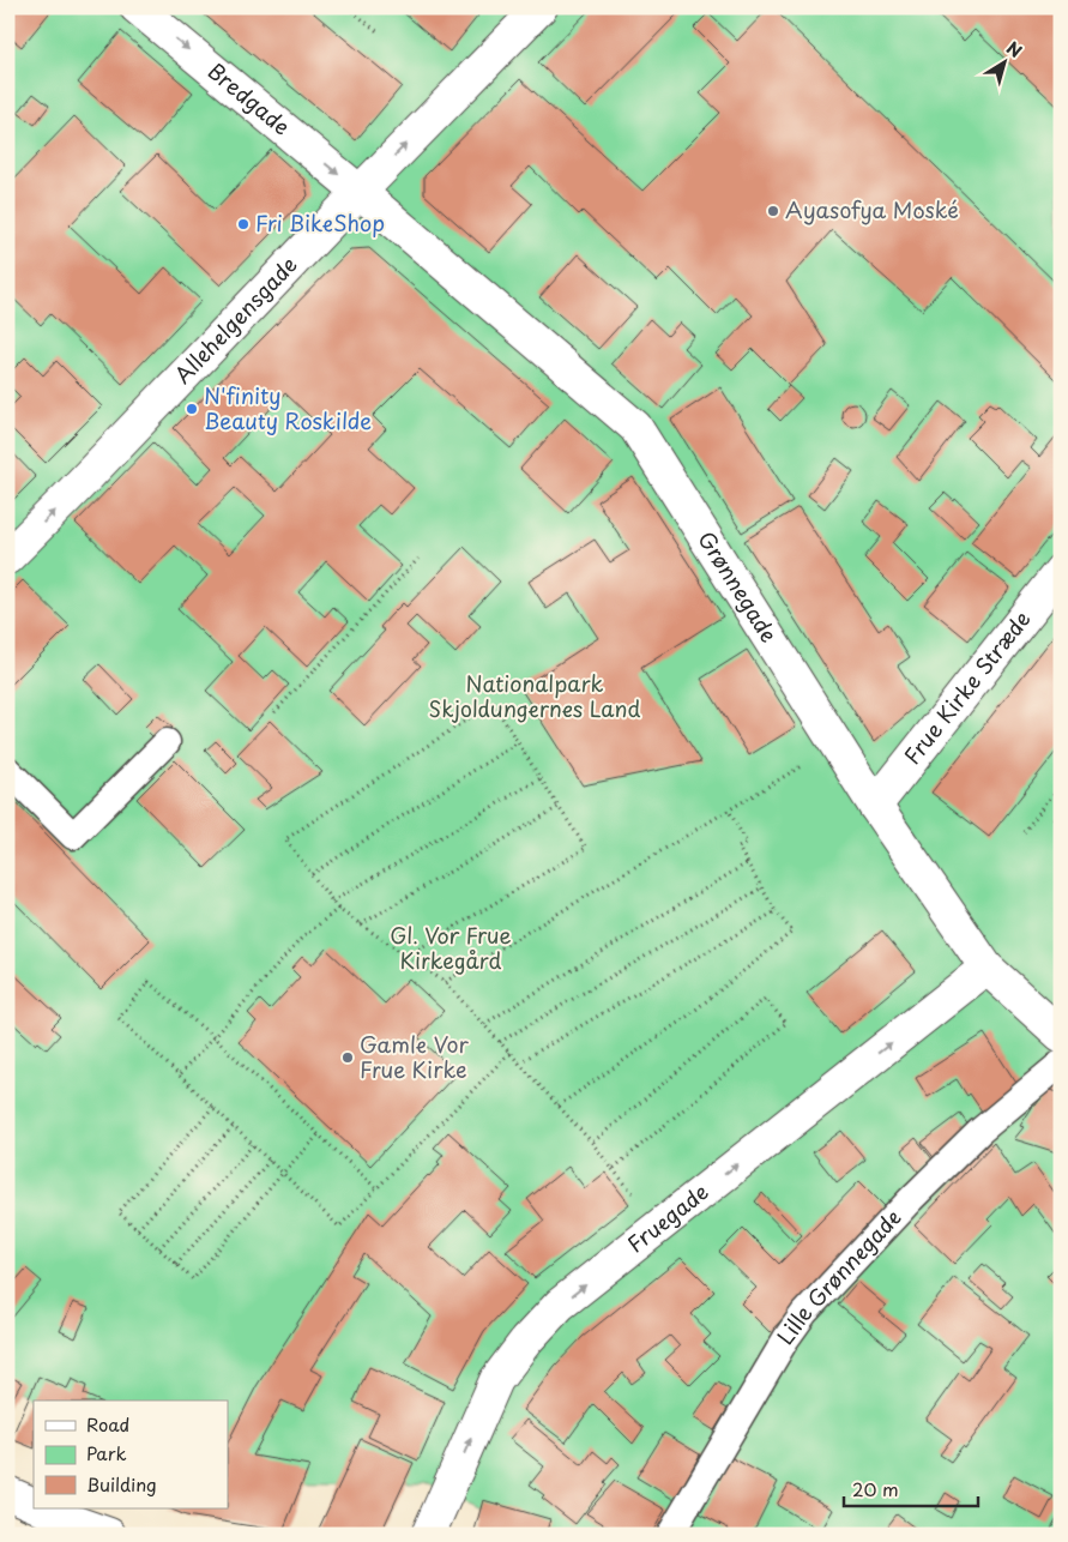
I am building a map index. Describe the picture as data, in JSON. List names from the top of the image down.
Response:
{
  "streets": {
    "street": [
      "Bredgade",
      "Allehelgensgade",
      "Grønnegade",
      "Frue Kirke Stræde",
      "Fruegade"
    ],
    "lane": ["Lille Grønnegade"]
  },
  "crossings": [
    ["Bredgade", "Allehelgensgade"],
    ["Bredgade", "Grønnegade"],
    ["Allehelgensgade", "Grønnegade"],
    ["Grønnegade", "Frue Kirke Stræde"],
    ["Grønnegade", "Fruegade"]
  ],
  "one_way": ["Bredgade", "Allehelgensgade", "Fruegade"],
  "parks": ["Nationalpark Skjoldungernes Land", "Gl. Vor Frue Kirkegård"],
  "places": [
    "Ayasofya Moské",
    "Fri BikeShop",
    "N'finity Beauty Roskilde",
    "Gamle Vor Frue Kirke"
  ],
  "legend": ["Road", "Park", "Building"],
  "scale_bar": "20 m",
  "north": "top right"
}
